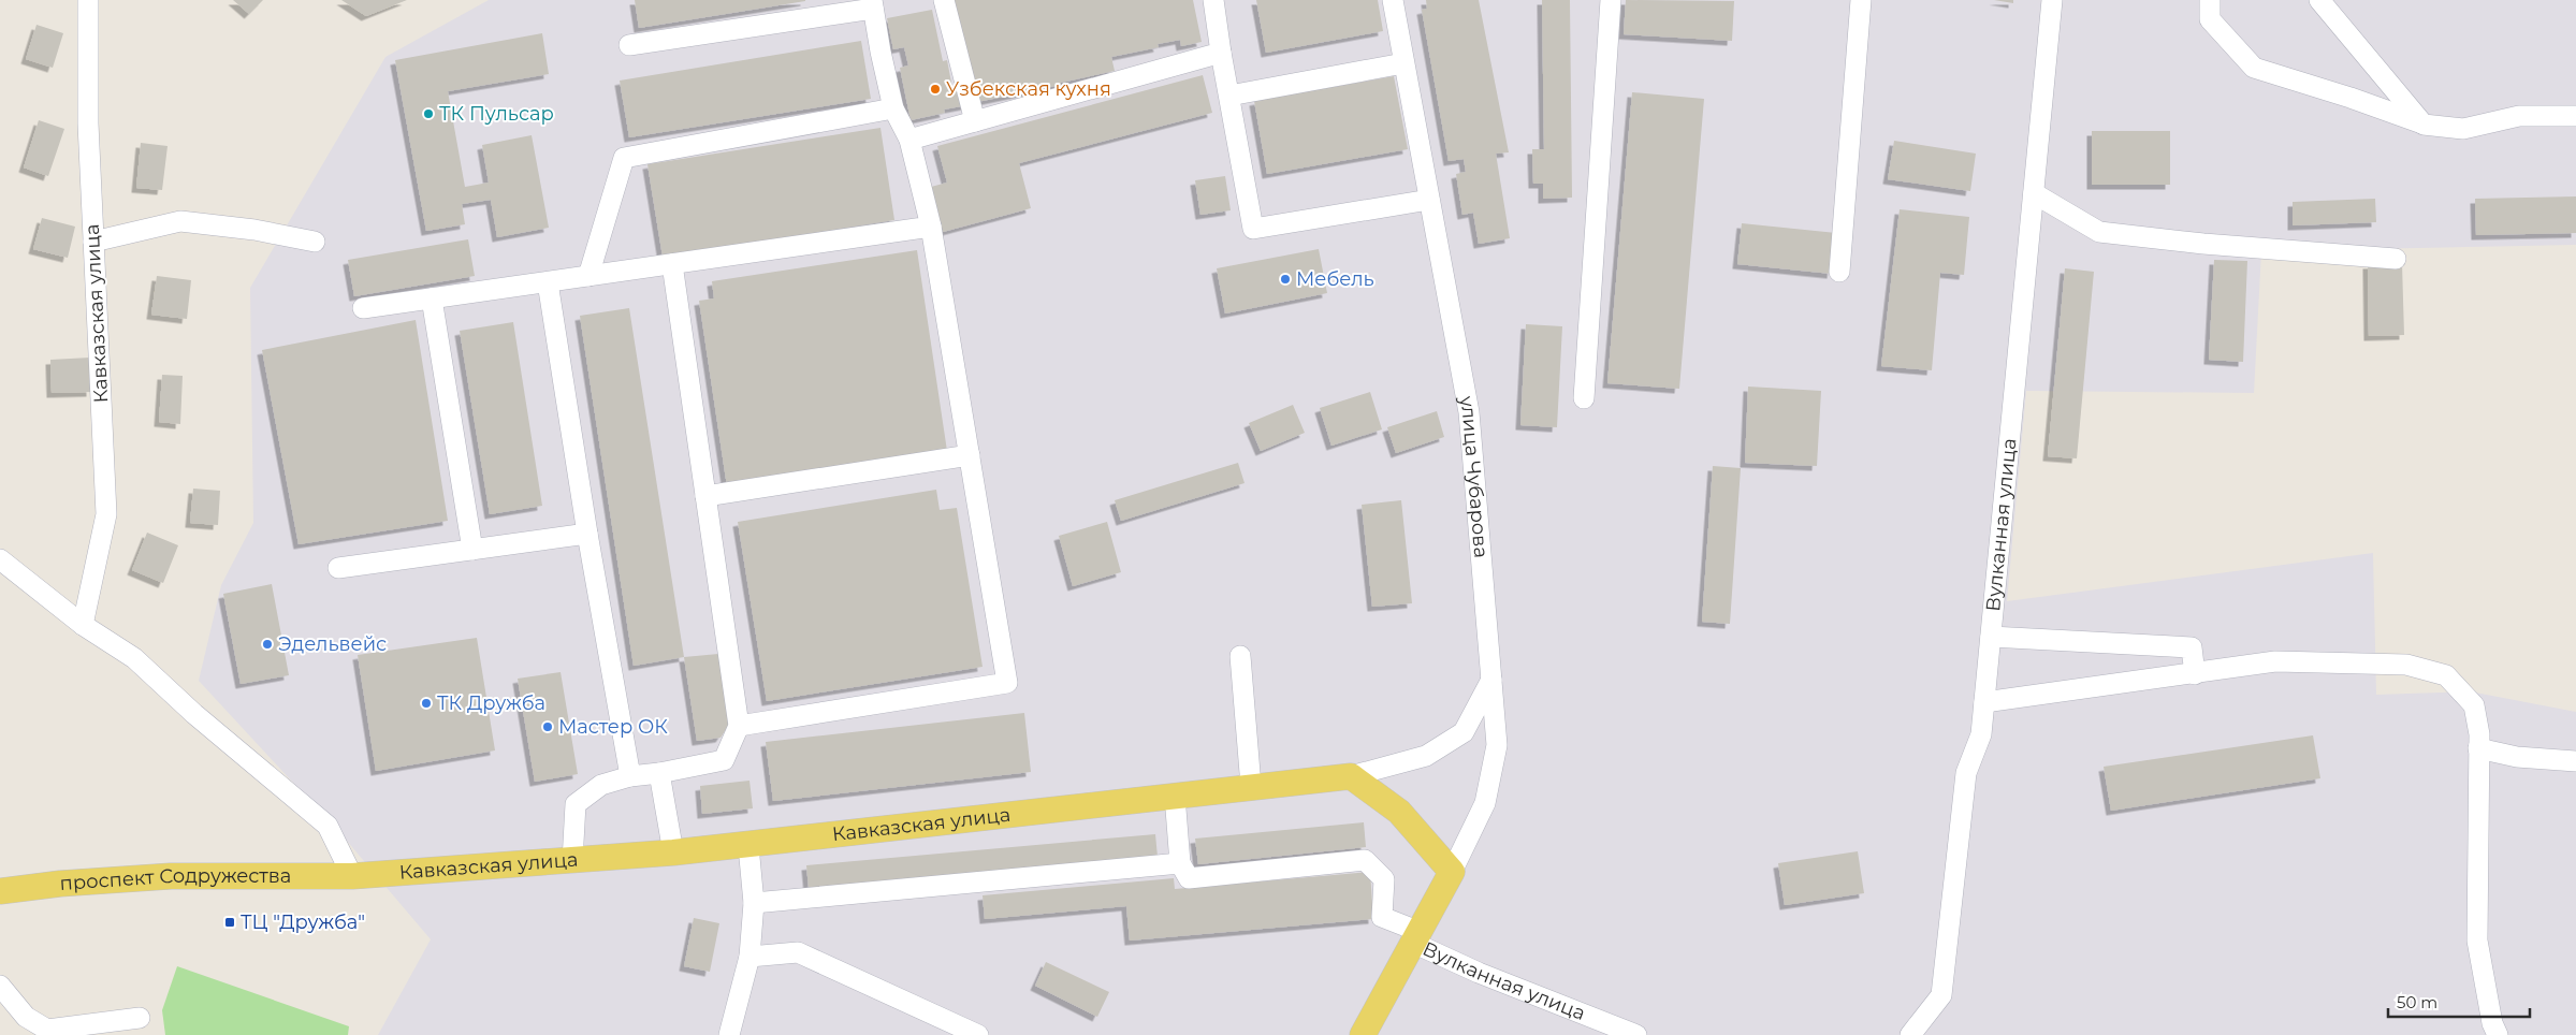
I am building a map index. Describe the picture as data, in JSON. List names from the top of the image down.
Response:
{
  "streets": {
    "main road": [
      "Кавказская улица",
      "улица Чубарова",
      "Вулканная улица",
      "проспект Содружества"
    ]
  },
  "crossings": [
    ["Кавказская улица", "проспект Содружества"],
    ["улица Чубарова", "Вулканная улица"]
  ],
  "places": {
    "other": [
      "Узбекская кухня",
      "ТК Пульсар",
      "Мебель",
      "Эдельвейс",
      "ТК Дружба",
      "Мастер ОК"
    ],
    "transit": ["ТЦ \"Дружба\""]
  },
  "scale_bar": "50 m"
}
